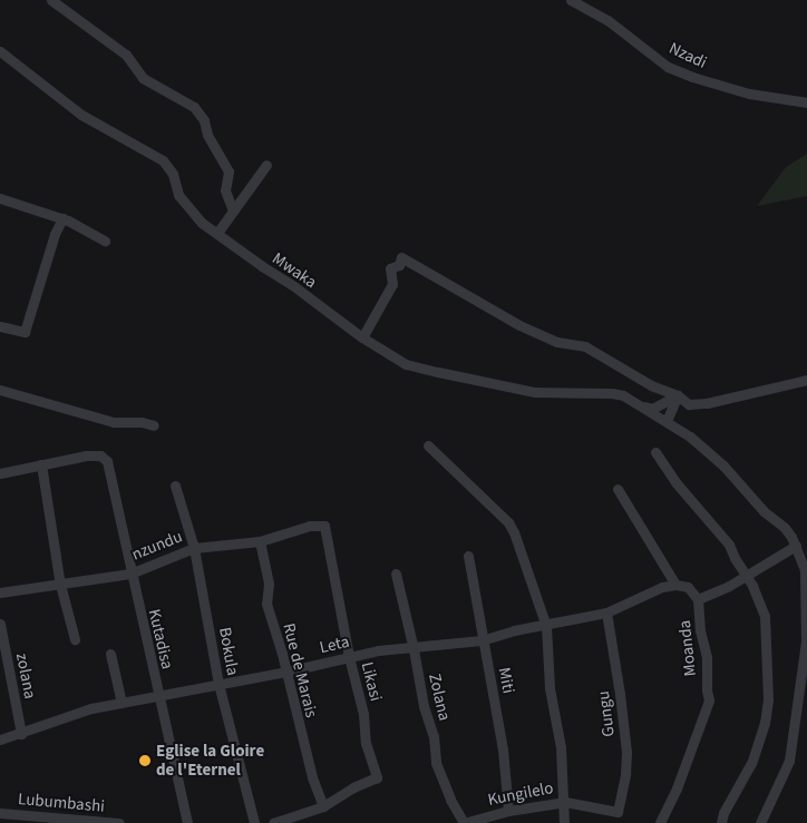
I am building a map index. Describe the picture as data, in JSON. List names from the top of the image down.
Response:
{
  "streets": {
    "street": [
      "Nzadi",
      "Mwaka",
      "nzundu",
      "Kutadisa",
      "Leta",
      "Moanda",
      "Bokula",
      "Rue de Marais",
      "zolana",
      "Miti",
      "Likasi",
      "Zolana",
      "Gungu",
      "Kungilelo",
      "Lubumbashi"
    ]
  },
  "crossings": [
    ["nzundu", "Kutadisa"],
    ["nzundu", "Bokula"],
    ["nzundu", "Rue de Marais"],
    ["nzundu", "Likasi"],
    ["Kutadisa", "Leta"],
    ["Leta", "Moanda"],
    ["Leta", "Bokula"],
    ["Leta", "Rue de Marais"],
    ["Leta", "zolana"],
    ["Leta", "Miti"],
    ["Leta", "Likasi"],
    ["Leta", "Zolana"],
    ["Leta", "Gungu"],
    ["Rue de Marais", "Likasi"],
    ["Miti", "Kungilelo"],
    ["Zolana", "Kungilelo"],
    ["Gungu", "Kungilelo"]
  ],
  "places": ["Eglise la Gloire de l'Eternel"]
}
